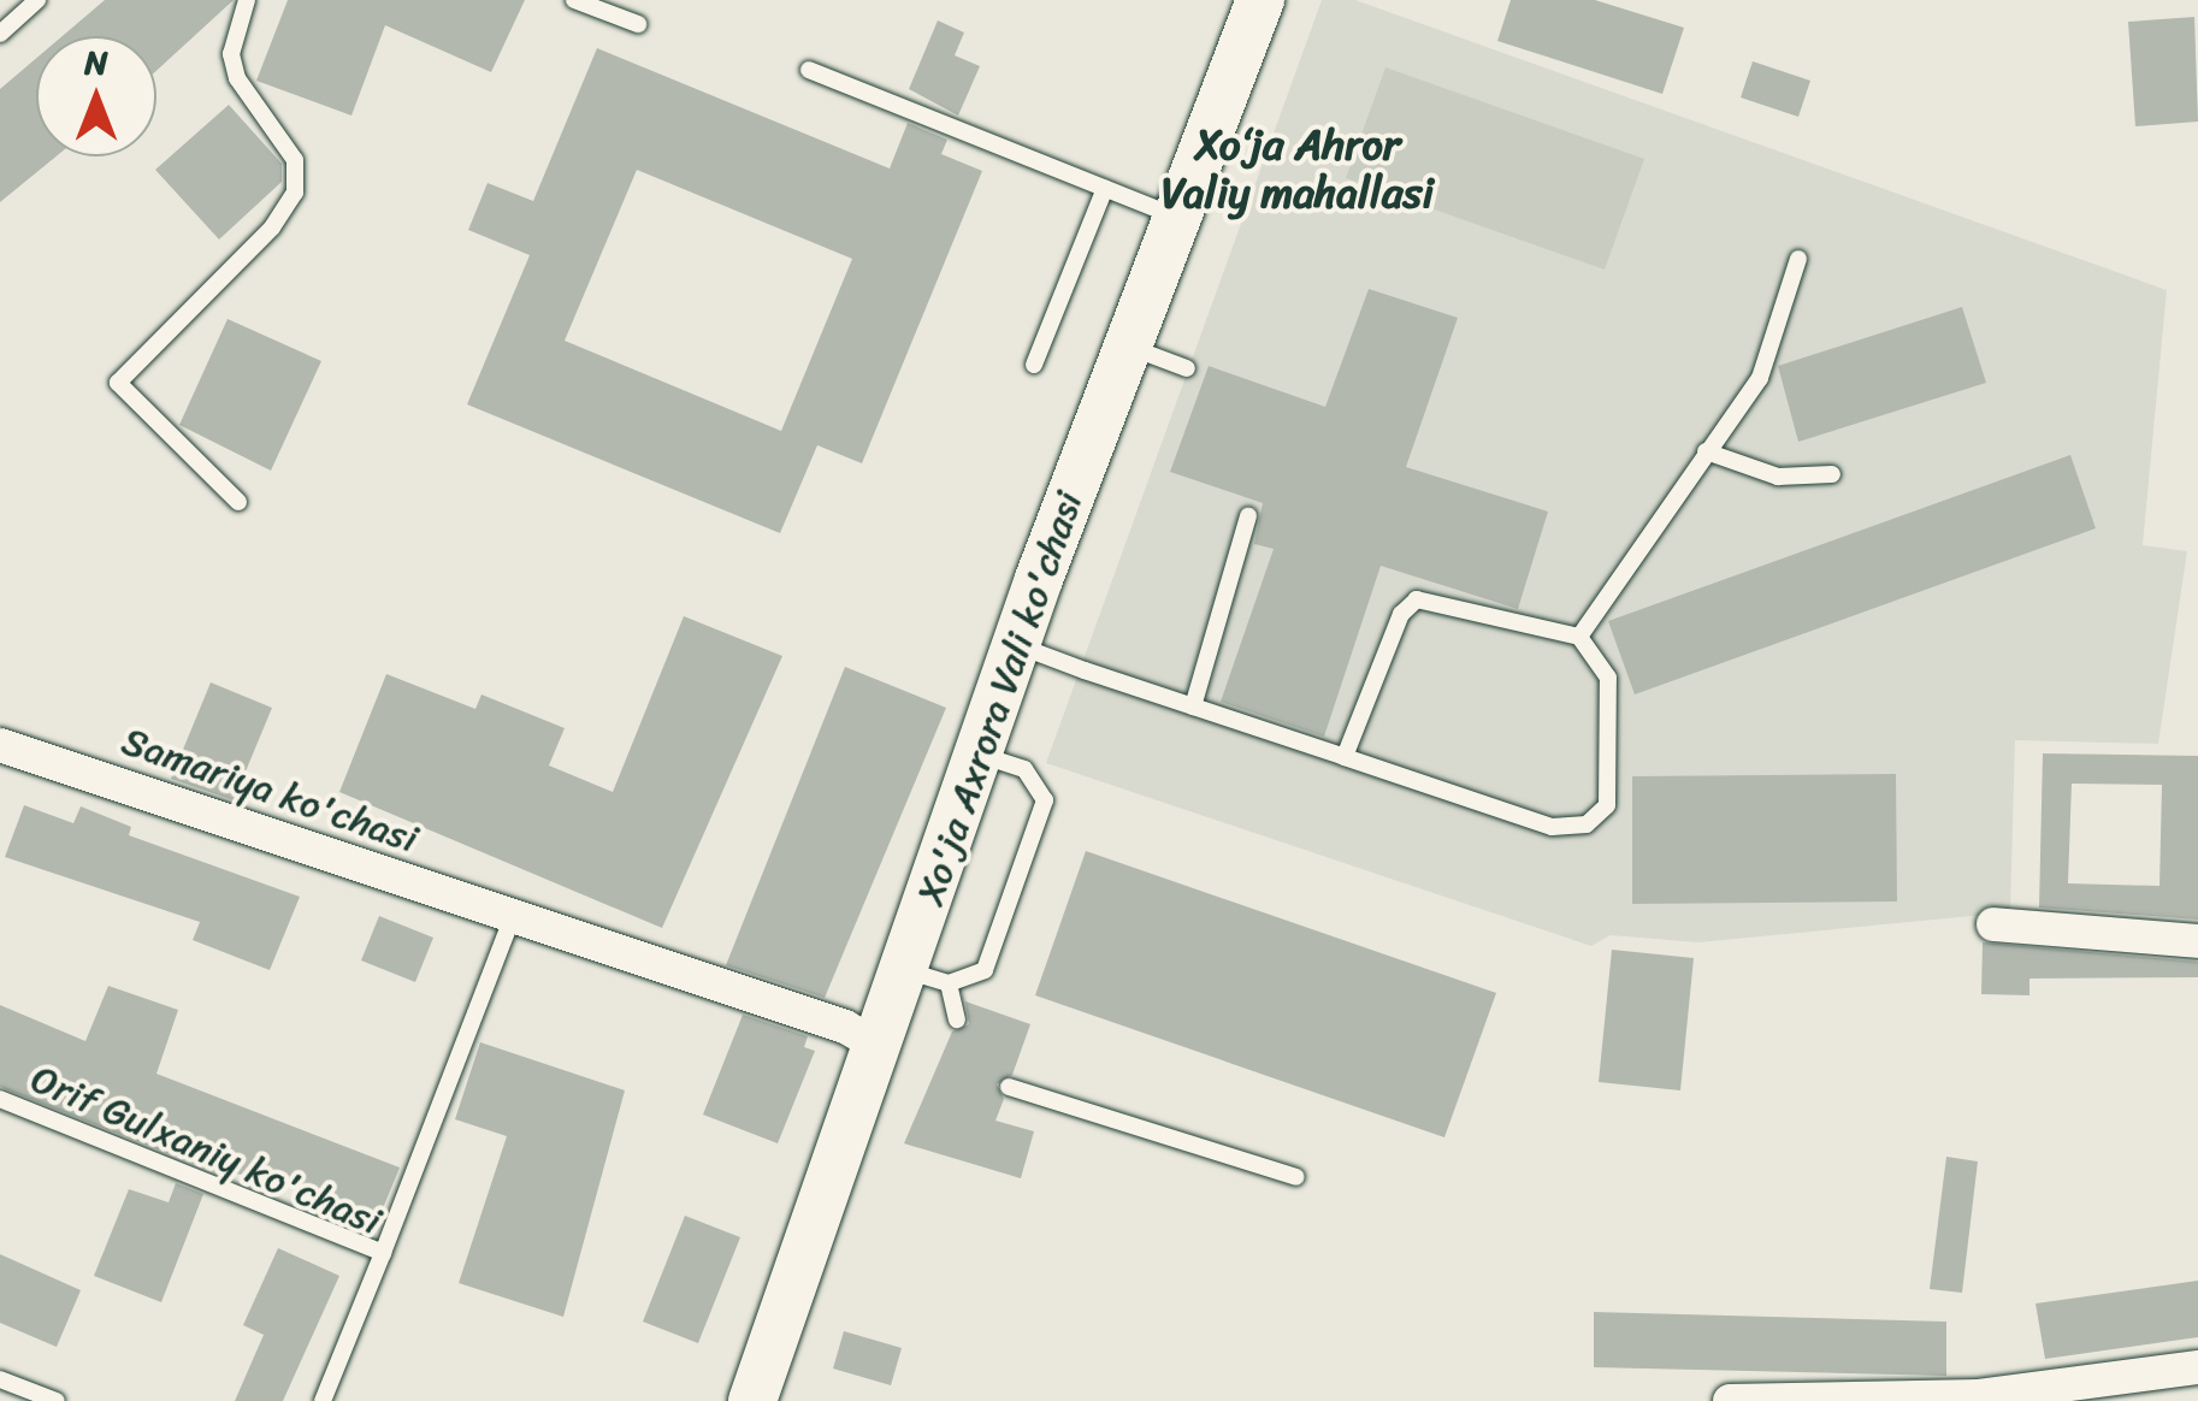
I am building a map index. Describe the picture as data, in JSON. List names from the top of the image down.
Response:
{
  "streets": {
    "main road": ["Xo'ja Axrora Vali ko'chasi"],
    "street": ["Samariya ko'chasi"],
    "lane": ["Orif Gulxaniy ko'chasi"]
  },
  "crossings": [
    ["Xo'ja Axrora Vali ko'chasi", "Samariya ko'chasi"]
  ],
  "districts": ["Xo‘ja Ahror Valiy mahallasi"],
  "north": "top"
}
